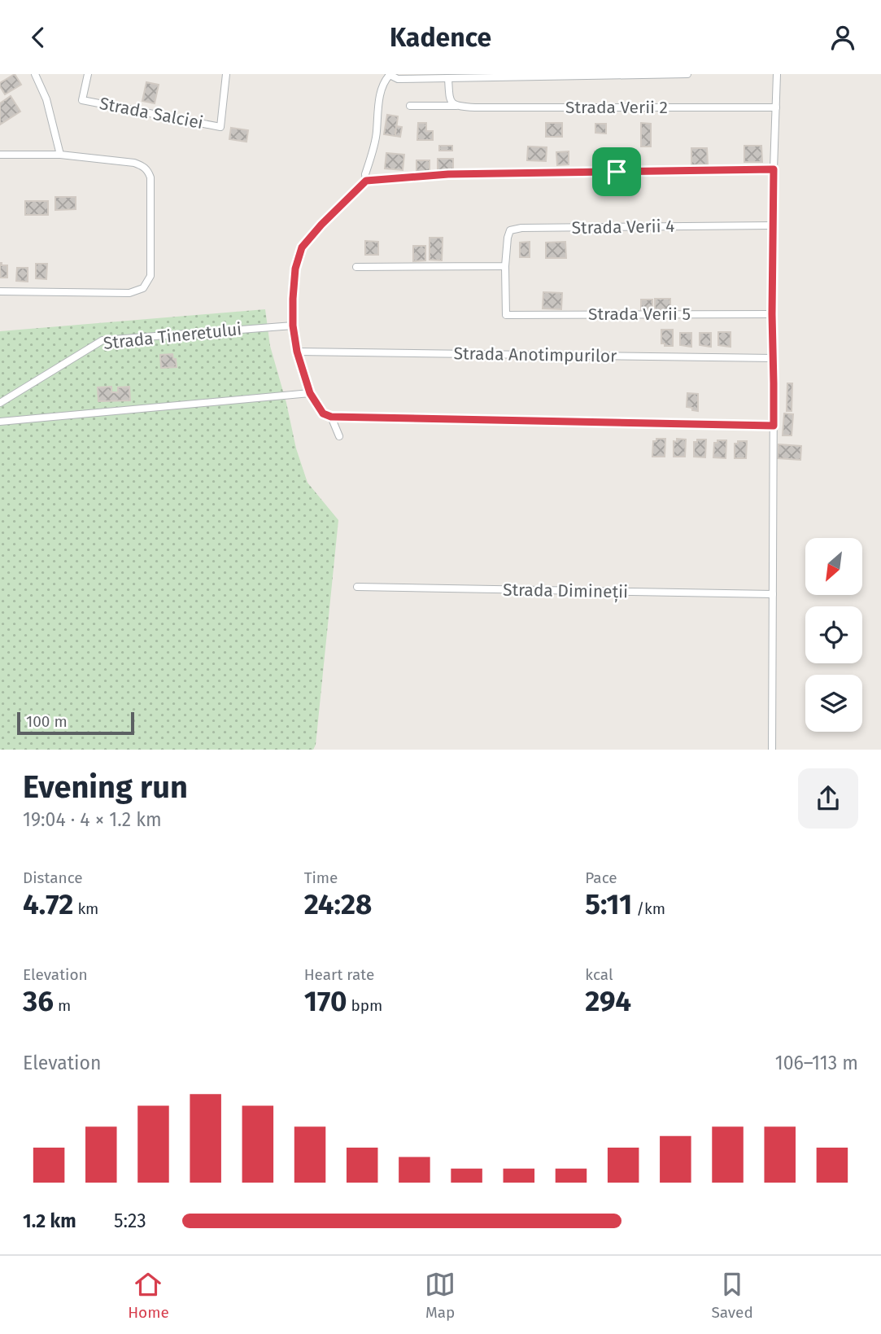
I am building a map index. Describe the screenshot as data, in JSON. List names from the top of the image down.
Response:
{
  "streets": {
    "street": [
      "Strada Verii 2",
      "Strada Salciei",
      "Strada Verii 4",
      "Strada Verii 5",
      "Strada Tineretului",
      "Strada Anotimpurilor",
      "Strada Dimineții"
    ]
  },
  "crossings": [
    ["Strada Verii 4", "Strada Verii 5"]
  ],
  "scale_bar": "100 m",
  "north": "bottom left",
  "page": {
    "header": "Kadence",
    "scale": "100 m",
    "heading": ["Evening run", "19:04 · 4 × 1.2 km"],
    "stats": [
      ["Distance", "4.72 km"],
      ["Time", "24:28"],
      ["Pace", "5:11 /km"],
      ["Elevation", "36 m"],
      ["Heart rate", "170 bpm"],
      ["kcal", "294"]
    ],
    "chart": ["Elevation", "106–113 m"],
    "list": [
      {
        "name": "1.2 km",
        "note": "5:23"
      }
    ],
    "tabs": ["Home", "Map", "Saved"]
  }
}
